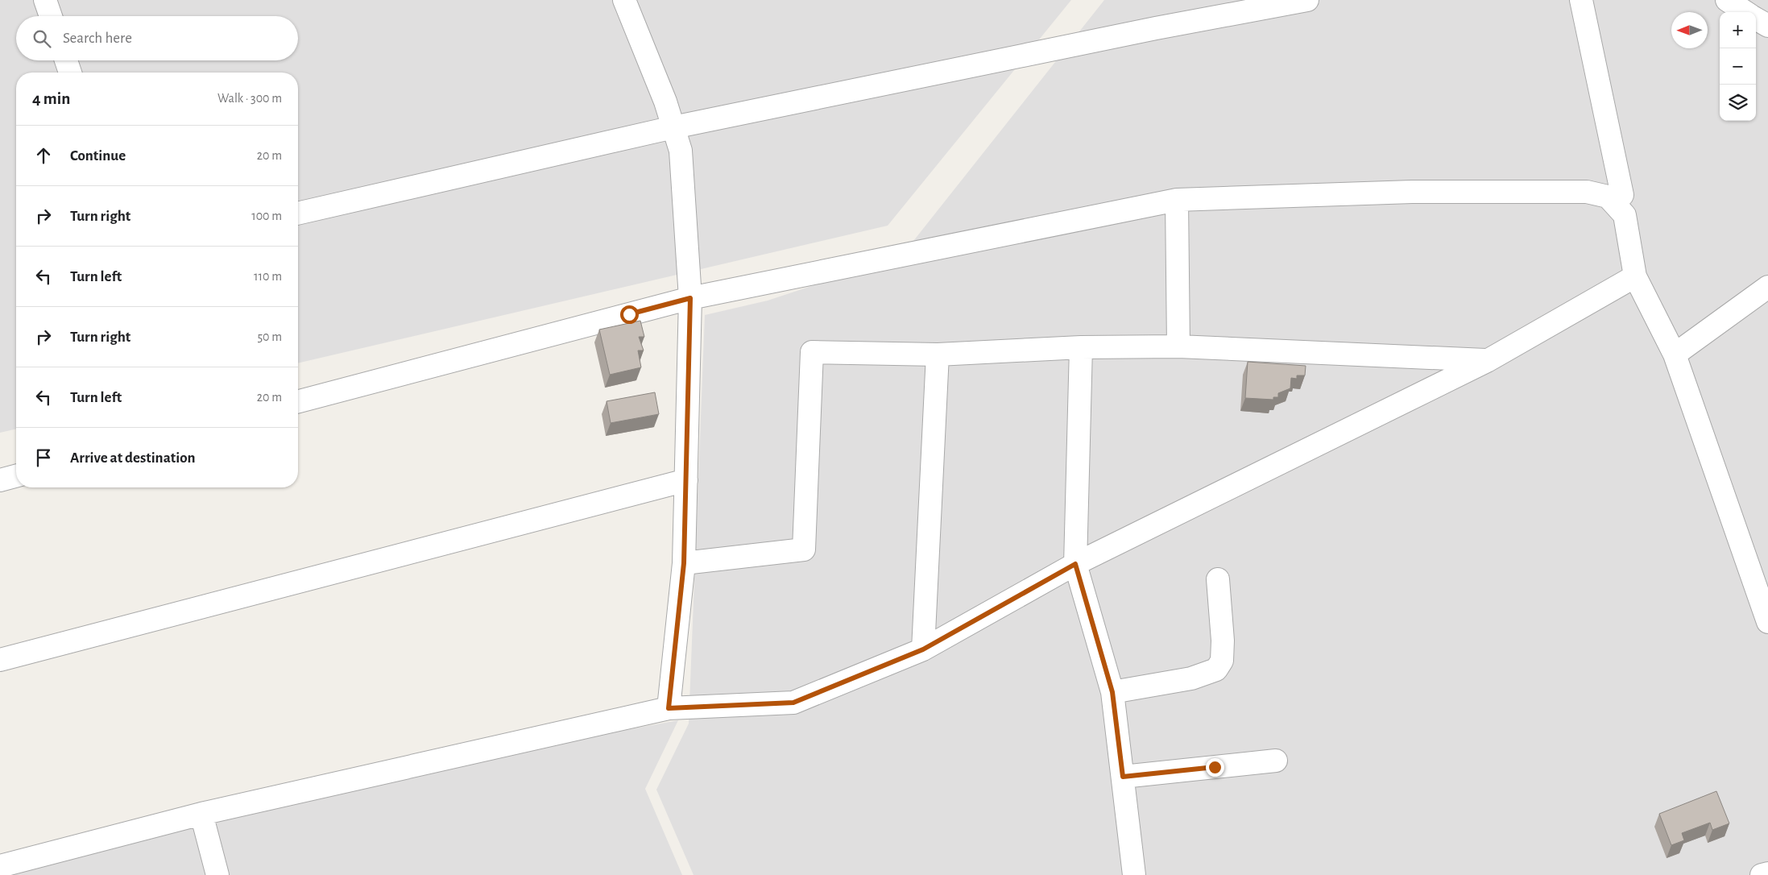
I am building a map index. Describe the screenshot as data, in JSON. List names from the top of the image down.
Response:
{
  "north": "left",
  "page": {
    "map_buttons": ["+", "−"],
    "search": "Search here",
    "heading": ["4 min", "Walk · 300 m"],
    "list": [
      ["Continue", "20 m"],
      ["Turn right", "100 m"],
      ["Turn left", "110 m"],
      ["Turn right", "50 m"],
      ["Turn left", "20 m"],
      "Arrive at destination"
    ]
  }
}
